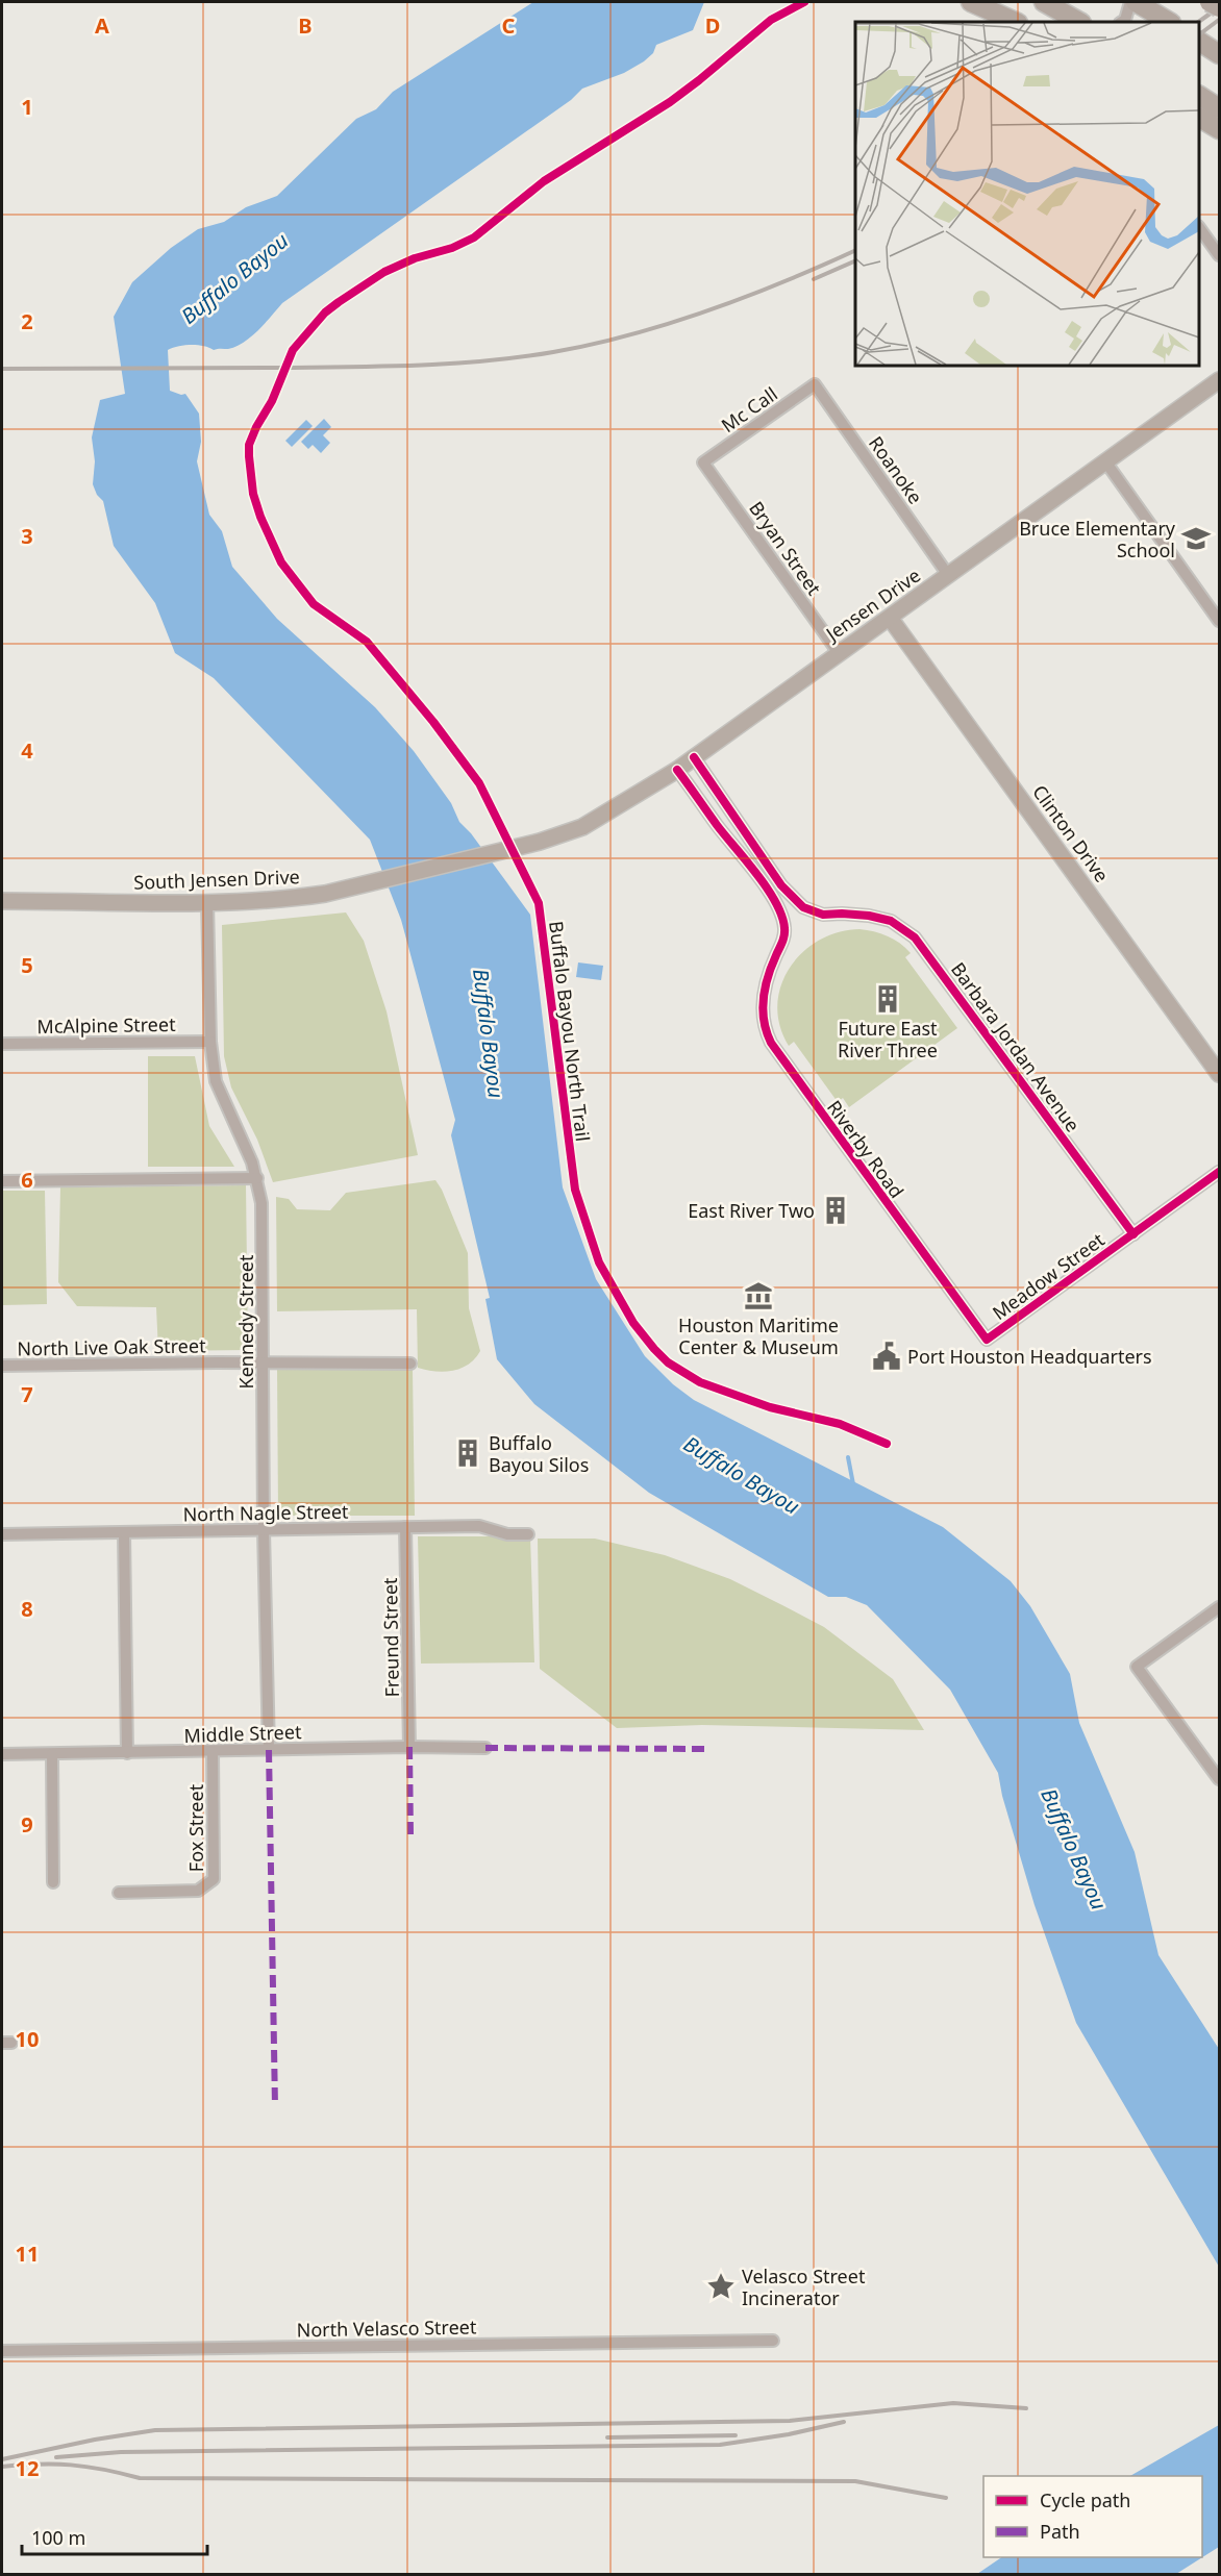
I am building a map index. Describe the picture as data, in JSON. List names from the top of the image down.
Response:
{
  "streets": {
    "main road": ["Jensen Drive", "Clinton Drive", "South Jensen Drive"],
    "street": [
      "Mc Call",
      "Roanoke",
      "Bryan Street",
      "McAlpine Street",
      "Barbara Jordan Avenue",
      "Riverby Road",
      "Meadow Street",
      "Kennedy Street",
      "North Live Oak Street",
      "North Nagle Street",
      "Freund Street",
      "Middle Street",
      "Fox Street",
      "North Velasco Street"
    ],
    "cycle path": ["Buffalo Bayou North Trail"]
  },
  "crossings": [
    ["Mc Call", "Roanoke"],
    ["Mc Call", "Bryan Street"],
    ["Roanoke", "Jensen Drive"],
    ["Bryan Street", "Jensen Drive"],
    ["Jensen Drive", "Clinton Drive"],
    ["Jensen Drive", "South Jensen Drive"],
    ["Jensen Drive", "Barbara Jordan Avenue"],
    ["Jensen Drive", "Riverby Road"],
    ["South Jensen Drive", "Kennedy Street"],
    ["McAlpine Street", "Kennedy Street"],
    ["Barbara Jordan Avenue", "Meadow Street"],
    ["Riverby Road", "Meadow Street"],
    ["Kennedy Street", "North Live Oak Street"],
    ["Kennedy Street", "North Nagle Street"],
    ["Kennedy Street", "Middle Street"],
    ["North Nagle Street", "Freund Street"],
    ["Freund Street", "Middle Street"],
    ["Middle Street", "Fox Street"]
  ],
  "water": ["Buffalo Bayou"],
  "places": {
    "school or university": ["Bruce Elementary School"],
    "building": ["Future East River Three", "East River Two", "Buffalo Bayou Silos"],
    "museum": ["Houston Maritime Center & Museum"],
    "public building": ["Port Houston Headquarters"],
    "place": ["Velasco Street Incinerator"]
  },
  "legend": ["Cycle path", "Path"],
  "scale_bar": "100 m",
  "grid": {
    "columns": [
      "A",
      "B",
      "C",
      "D"
    ],
    "rows": [
      "1",
      "2",
      "3",
      "4",
      "5",
      "6",
      "7",
      "8",
      "9",
      "10",
      "11",
      "12"
    ]
  }
}
